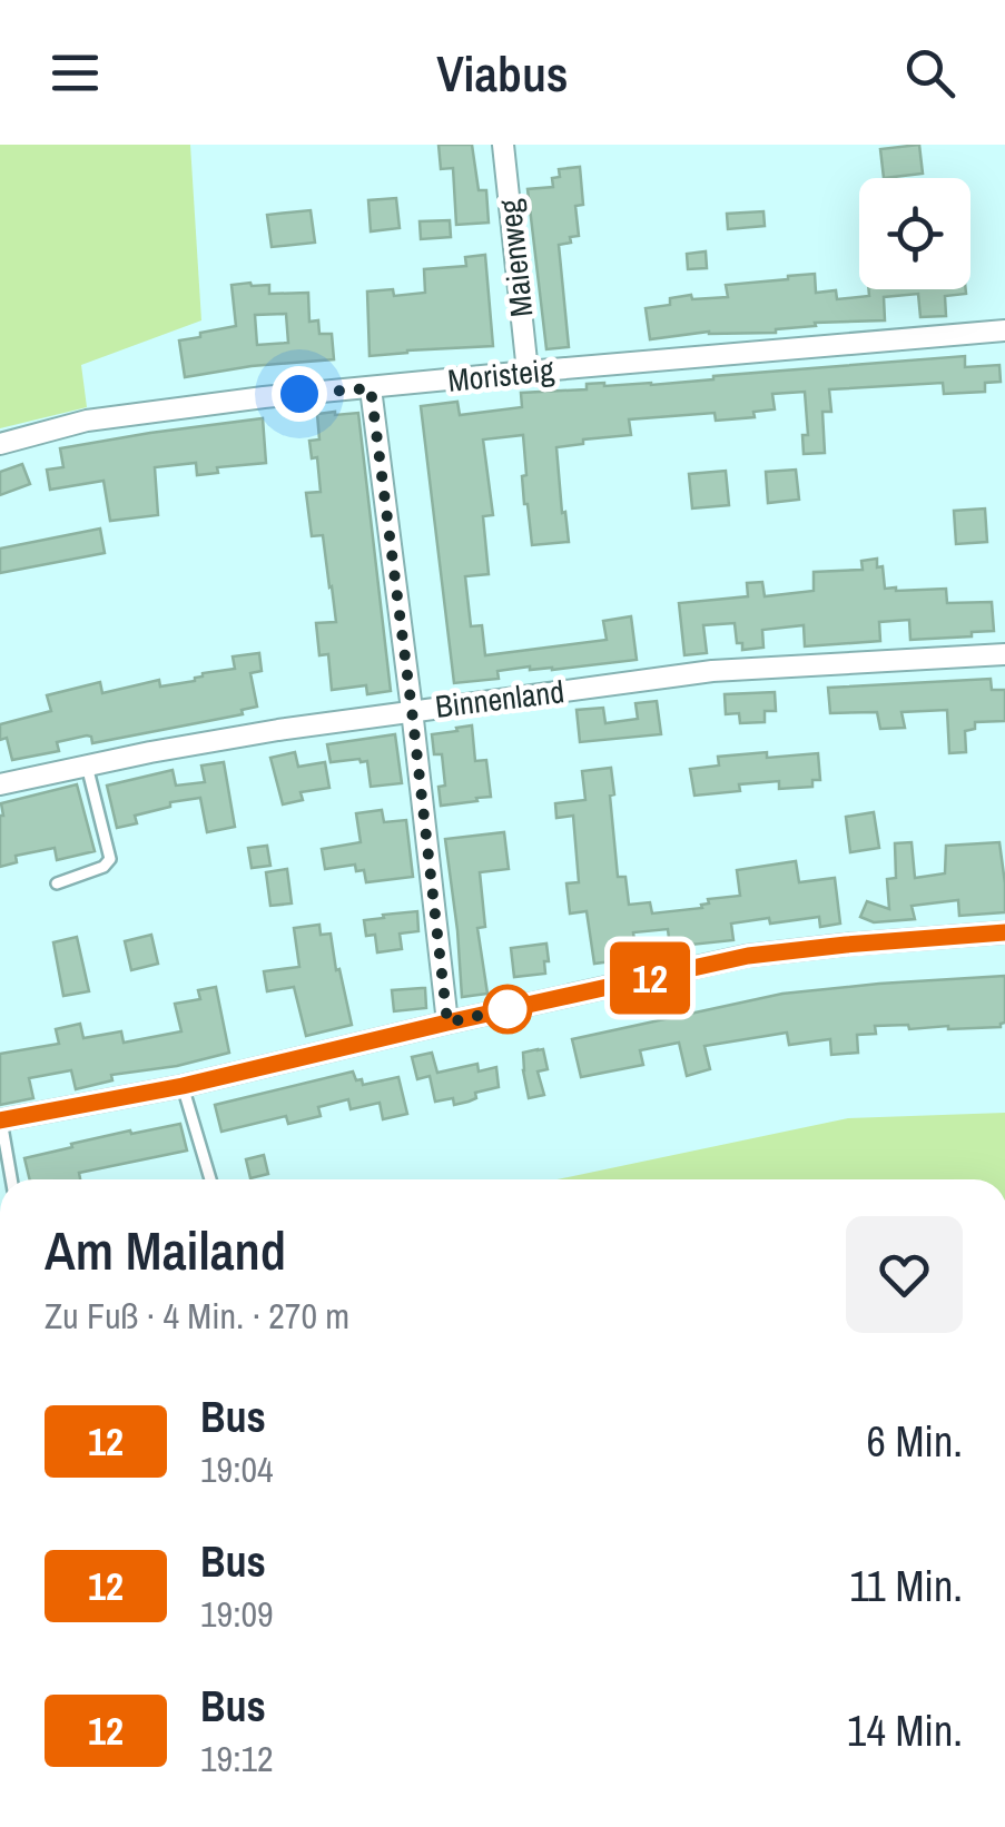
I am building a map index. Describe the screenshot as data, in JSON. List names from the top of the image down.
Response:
{
  "streets": {
    "street": ["Maienweg", "Moristeig", "Binnenland"]
  },
  "crossings": [
    ["Maienweg", "Moristeig"]
  ],
  "lines": ["bus line 12"],
  "page": {
    "header": "Viabus",
    "on_map": "12",
    "heading": ["Am Mailand", "Zu Fuß · 4 Min. · 270 m"],
    "list": [
      {
        "mark": "12",
        "name": "Bus",
        "note": "19:04",
        "value": "6 Min."
      },
      {
        "mark": "12",
        "name": "Bus",
        "note": "19:09",
        "value": "11 Min."
      },
      {
        "mark": "12",
        "name": "Bus",
        "note": "19:12",
        "value": "14 Min."
      }
    ]
  }
}
